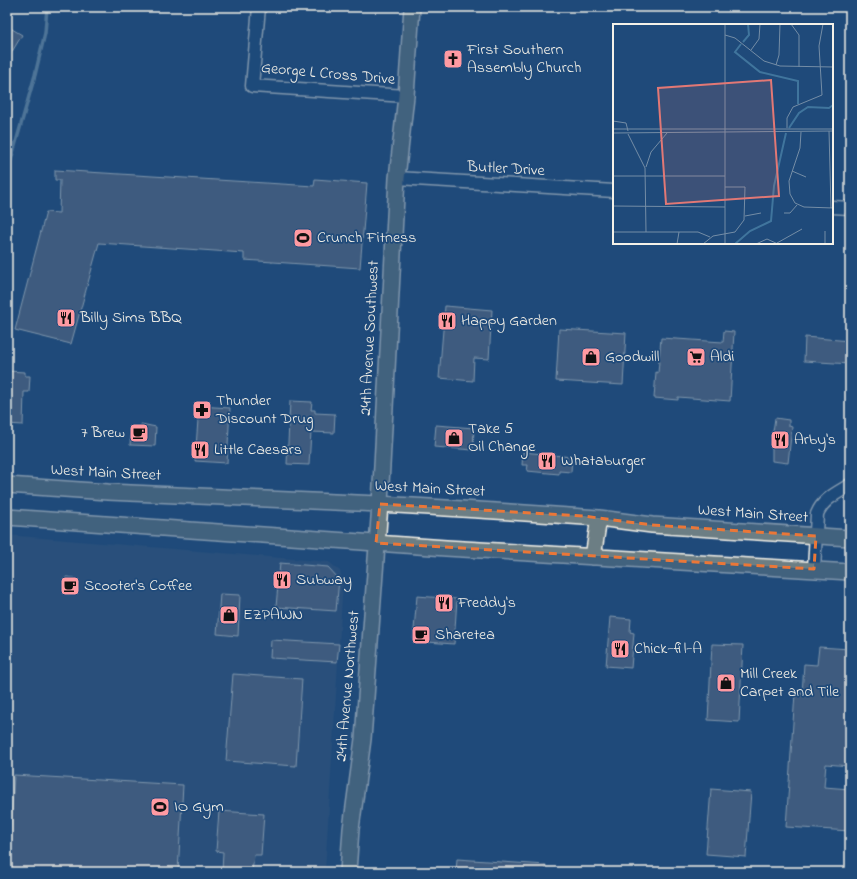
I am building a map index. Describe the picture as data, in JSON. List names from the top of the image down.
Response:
{
  "streets": {
    "main road": ["24th Avenue Southwest", "West Main Street", "24th Avenue Northwest"],
    "street": ["George L Cross Drive", "Butler Drive"]
  },
  "crossings": [
    ["George L Cross Drive", "24th Avenue Southwest"],
    ["Butler Drive", "24th Avenue Southwest"],
    ["24th Avenue Southwest", "West Main Street"],
    ["24th Avenue Southwest", "24th Avenue Northwest"],
    ["West Main Street", "24th Avenue Northwest"]
  ],
  "places": {
    "church": ["First Southern Assembly Church"],
    "sports": ["Crunch Fitness", "IO Gym"],
    "restaurant": [
      "Billy Sims BBQ",
      "Happy Garden",
      "Arby's",
      "Little Caesars",
      "Whataburger",
      "Subway",
      "Freddy's",
      "Chick-fil-A"
    ],
    "shop": [
      "Goodwill",
      "Take 5 Oil Change",
      "EZPAWN",
      "Mill Creek Carpet and Tile"
    ],
    "supermarket": ["Aldi"],
    "pharmacy": ["Thunder Discount Drug"],
    "cafe": ["7 Brew", "Scooter's Coffee", "Sharetea"]
  }
}
